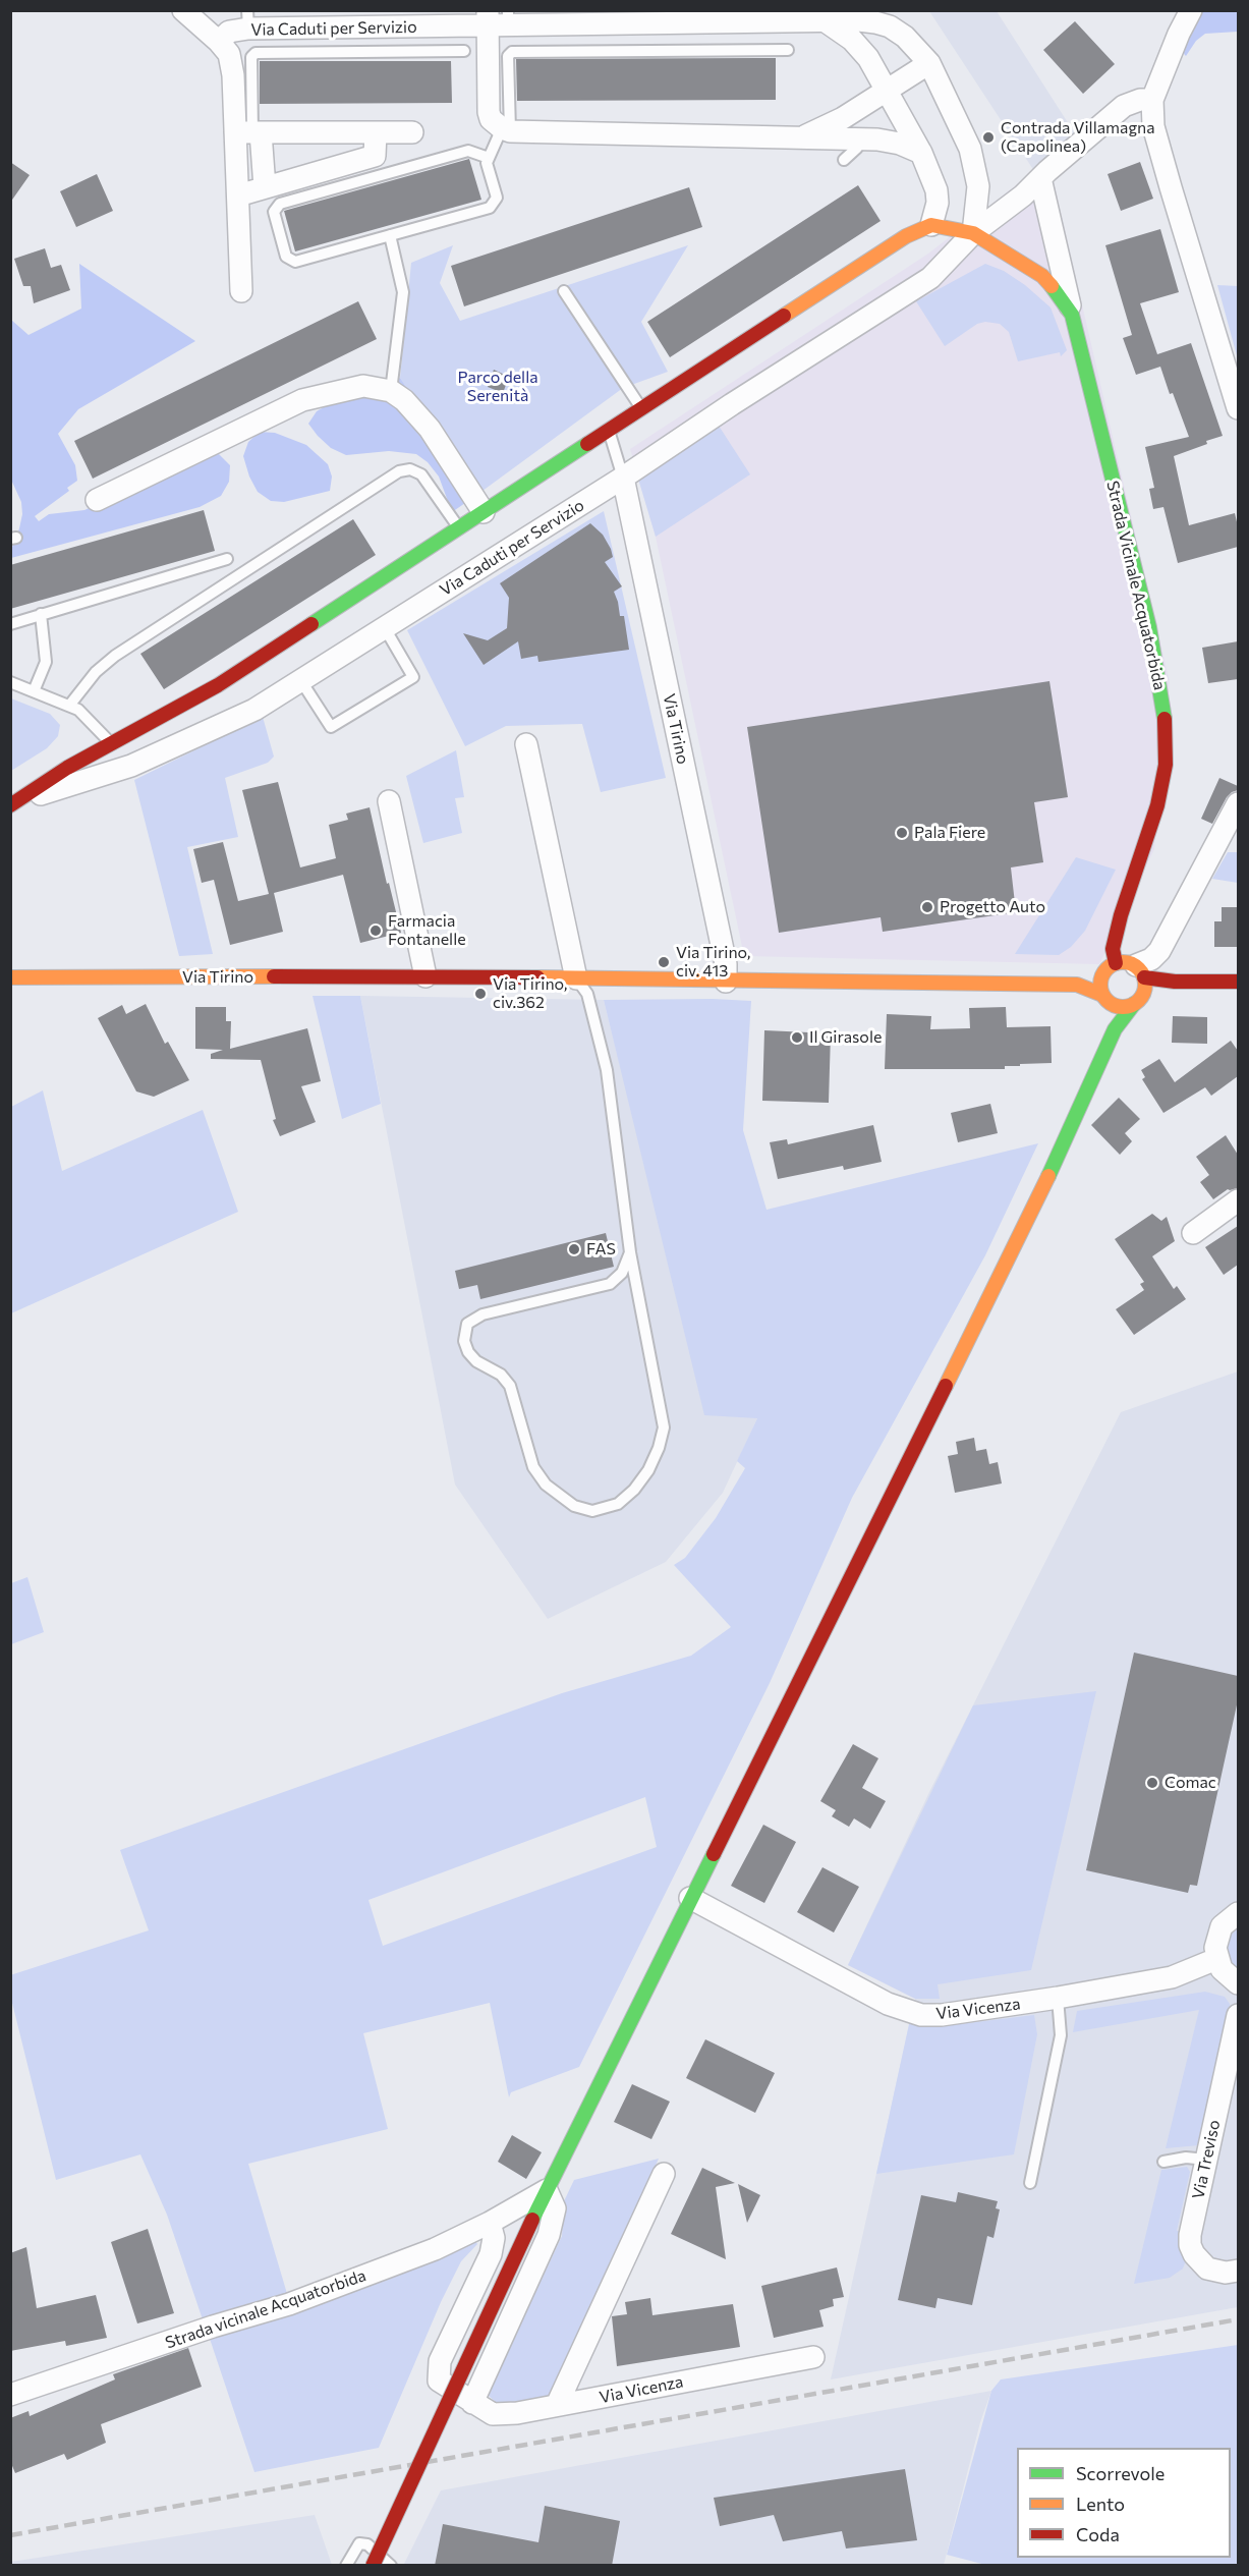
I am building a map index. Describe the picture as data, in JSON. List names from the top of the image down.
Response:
{
  "streets": {
    "street": [
      "Via Caduti per Servizio",
      "Strada Vicinale Acquatorbida",
      "Via Tirino",
      "Via Vicenza",
      "Via Treviso",
      "Strada vicinale Acquatorbida"
    ]
  },
  "crossings": [
    ["Via Caduti per Servizio", "Strada Vicinale Acquatorbida"],
    ["Via Caduti per Servizio", "Via Tirino"],
    ["Strada Vicinale Acquatorbida", "Via Tirino"],
    ["Via Vicenza", "Strada vicinale Acquatorbida"]
  ],
  "parks": ["Parco della Serenità"],
  "places": [
    "Contrada Villamagna (Capolinea)",
    "Pala Fiere",
    "Progetto Auto",
    "Farmacia Fontanelle",
    "Via Tirino, civ. 413",
    "Via Tirino, civ.362",
    "Il Girasole",
    "FAS",
    "Comac"
  ],
  "legend": ["Scorrevole", "Lento", "Coda"]
}
